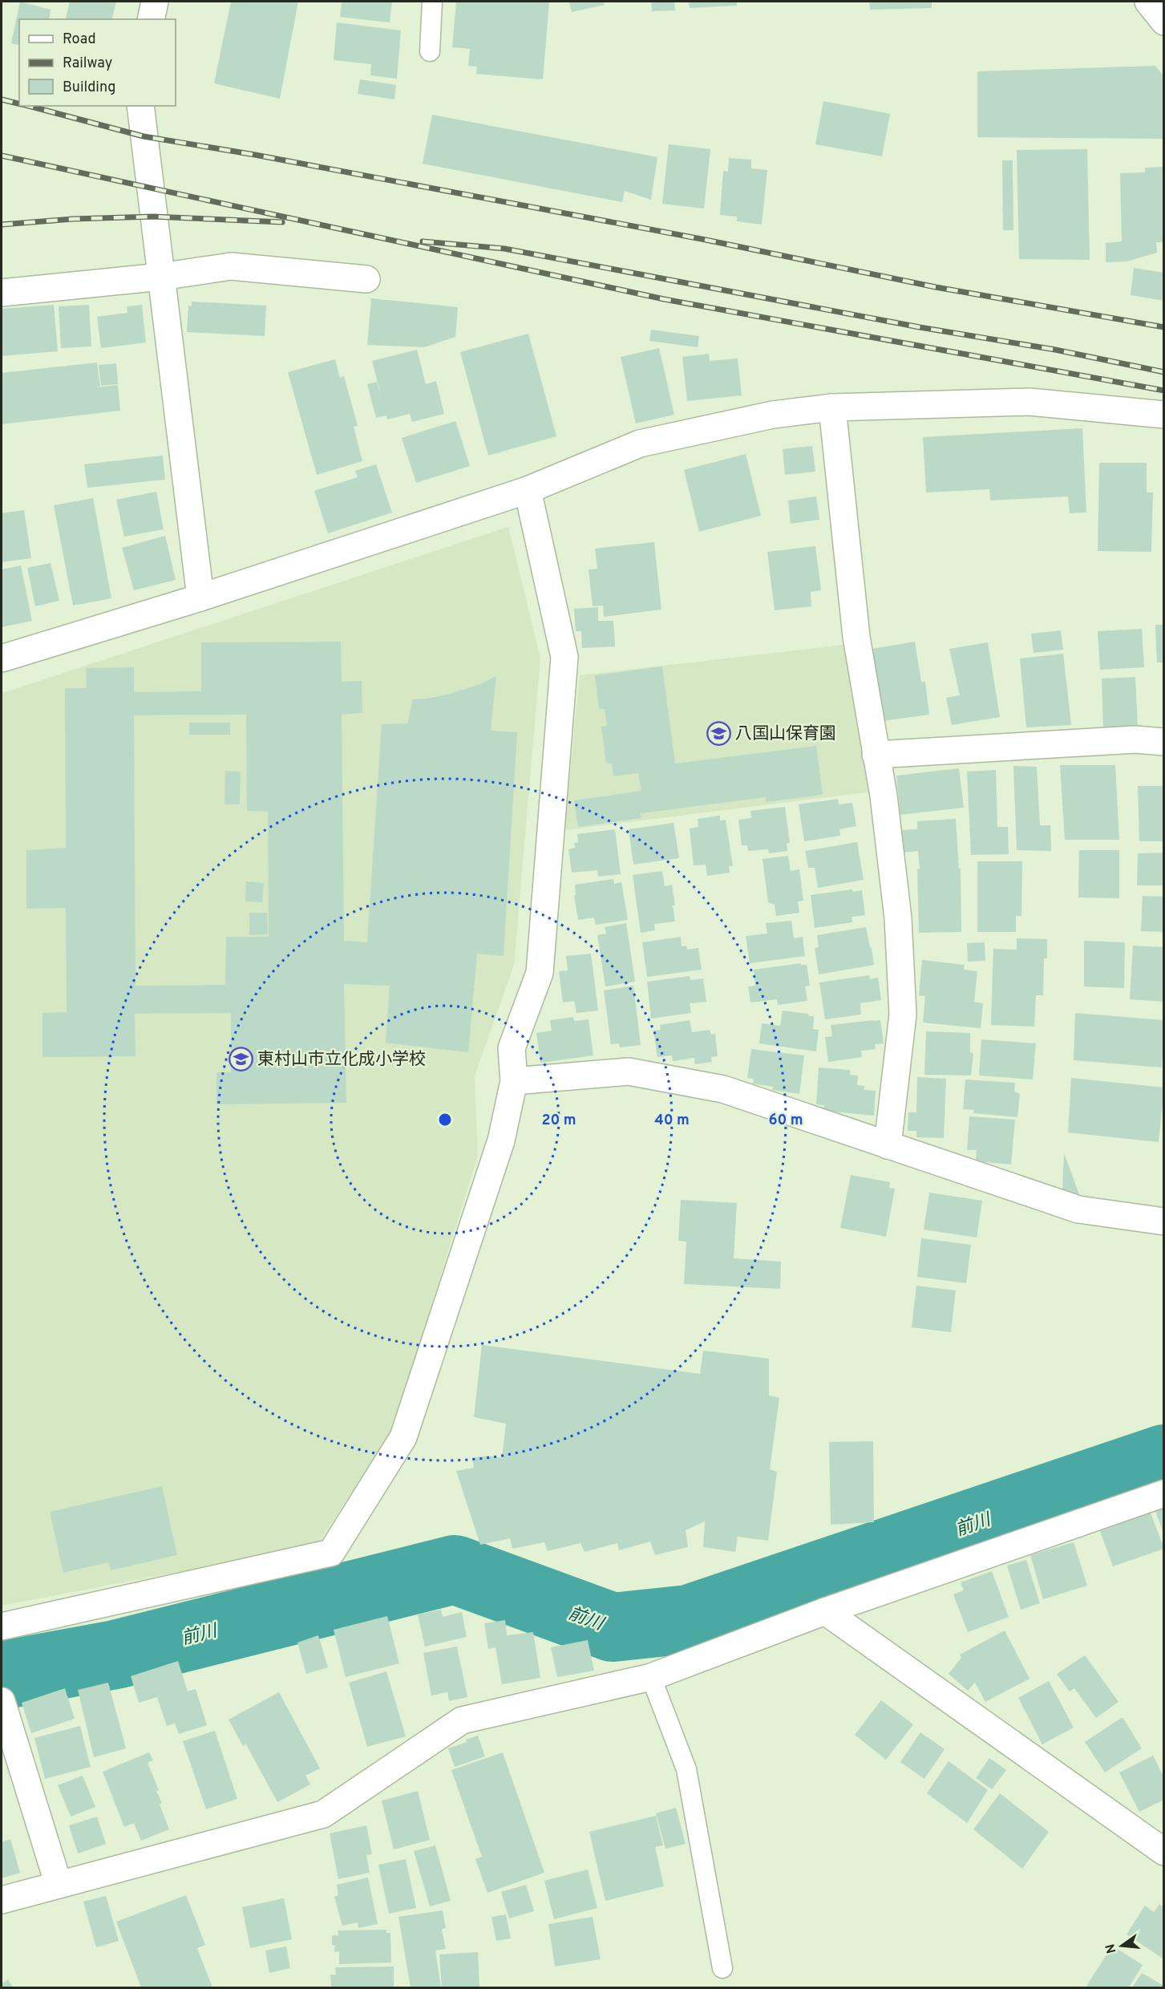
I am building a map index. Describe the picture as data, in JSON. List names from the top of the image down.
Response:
{
  "water": ["前川"],
  "places": {
    "school or university": ["八国山保育園", "東村山市立化成小学校"]
  },
  "legend": ["Road", "Railway", "Building"],
  "north": "left",
  "rings": ["20 m", "40 m", "60 m"]
}
